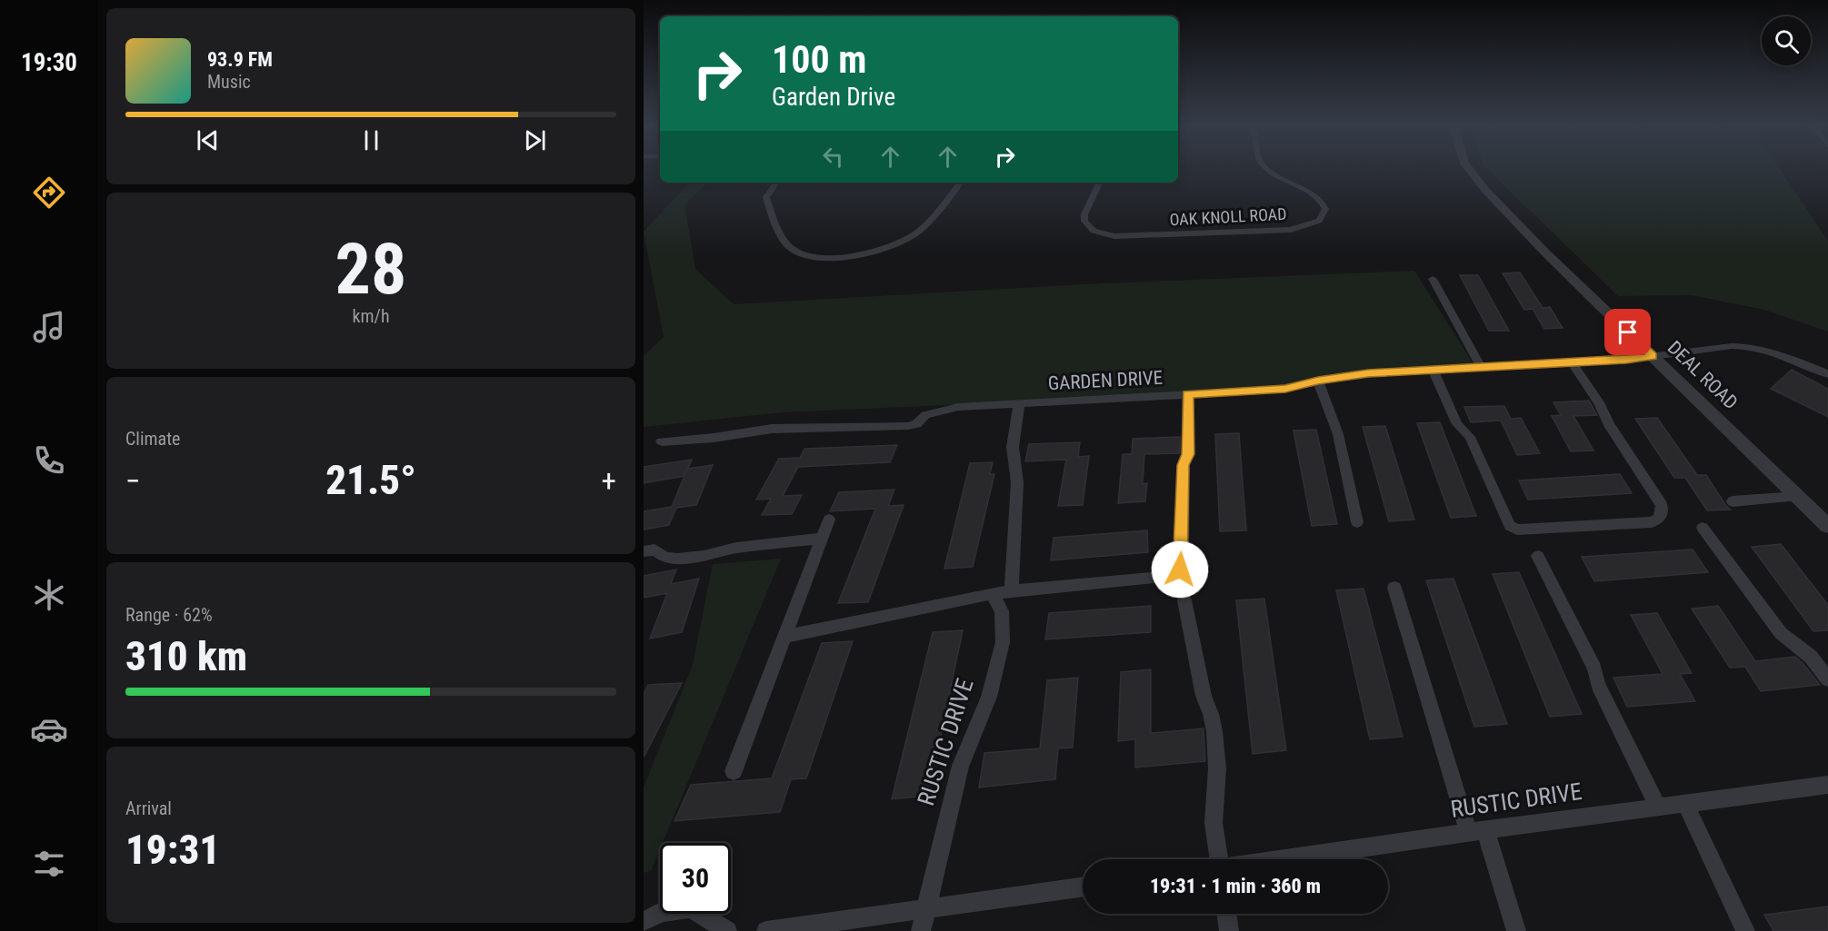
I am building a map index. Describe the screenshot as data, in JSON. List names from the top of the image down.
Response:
{
  "streets": {
    "street": [
      "OAK KNOLL ROAD",
      "DEAL ROAD",
      "GARDEN DRIVE",
      "RUSTIC DRIVE"
    ]
  },
  "crossings": [
    ["DEAL ROAD", "GARDEN DRIVE"]
  ],
  "page": {
    "tabs": "19:30",
    "turn": ["100 m", "Garden Drive"],
    "song": ["93.9 FM", "Music"],
    "tile": [
      ["28", "km/h"],
      "Climate",
      ["Range · 62%", "310 km"],
      ["Arrival", "19:31"]
    ],
    "heat": ["−", "21.5°", "+"],
    "limit": "30",
    "trip": "19:31 · 1 min · 360 m"
  }
}
